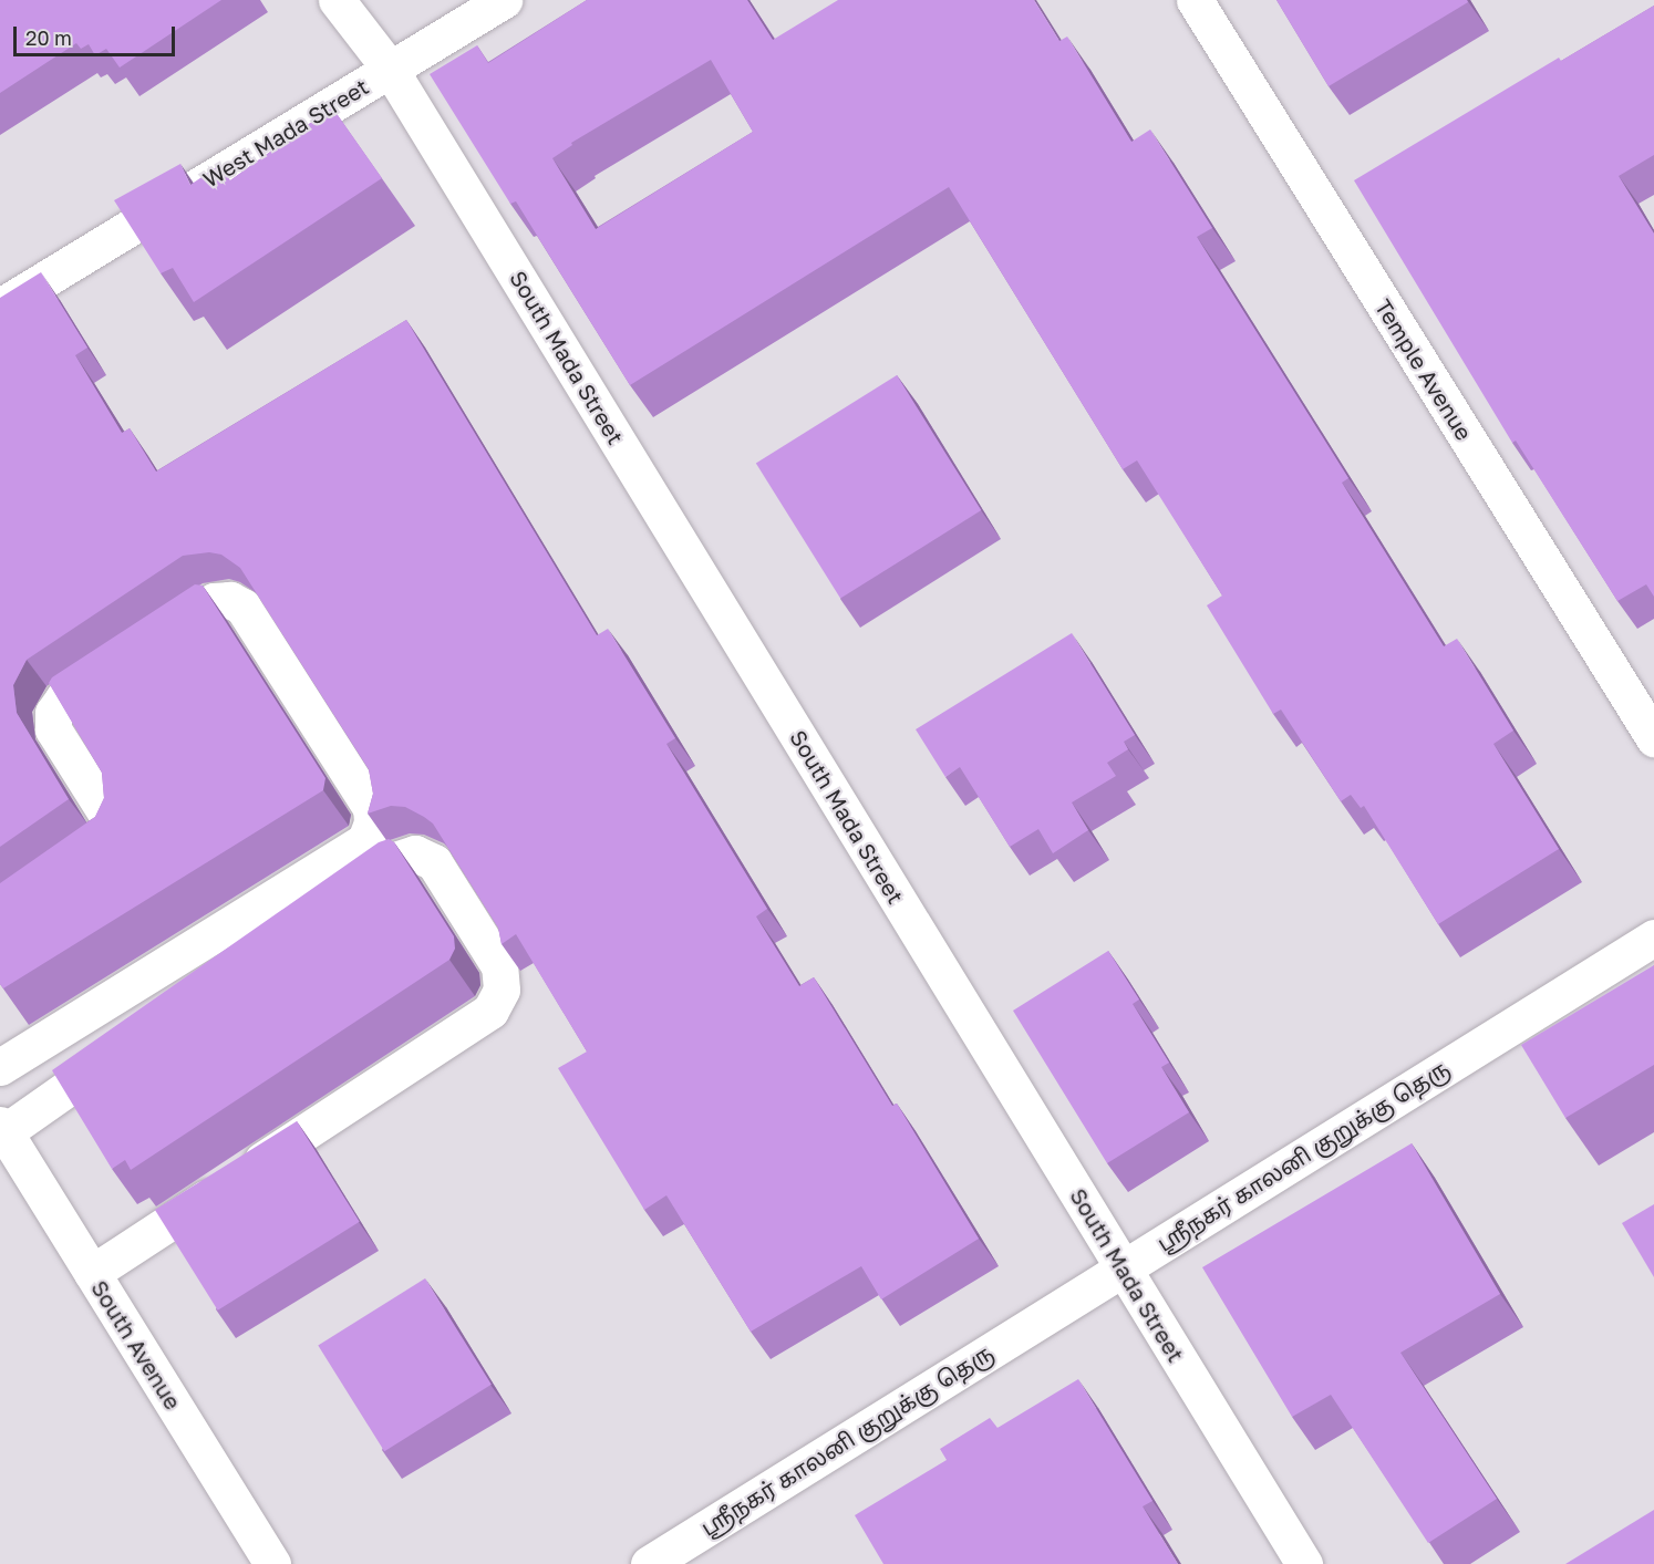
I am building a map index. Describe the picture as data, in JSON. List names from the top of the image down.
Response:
{
  "streets": {
    "street": [
      "West Mada Street",
      "South Mada Street",
      "Temple Avenue",
      "ஸ்ரீநகர் காலனி குறுக்கு தெரு",
      "South Avenue"
    ]
  },
  "crossings": [
    ["West Mada Street", "South Mada Street"],
    ["South Mada Street", "ஸ்ரீநகர் காலனி குறுக்கு தெரு"]
  ],
  "scale_bar": "20 m"
}
